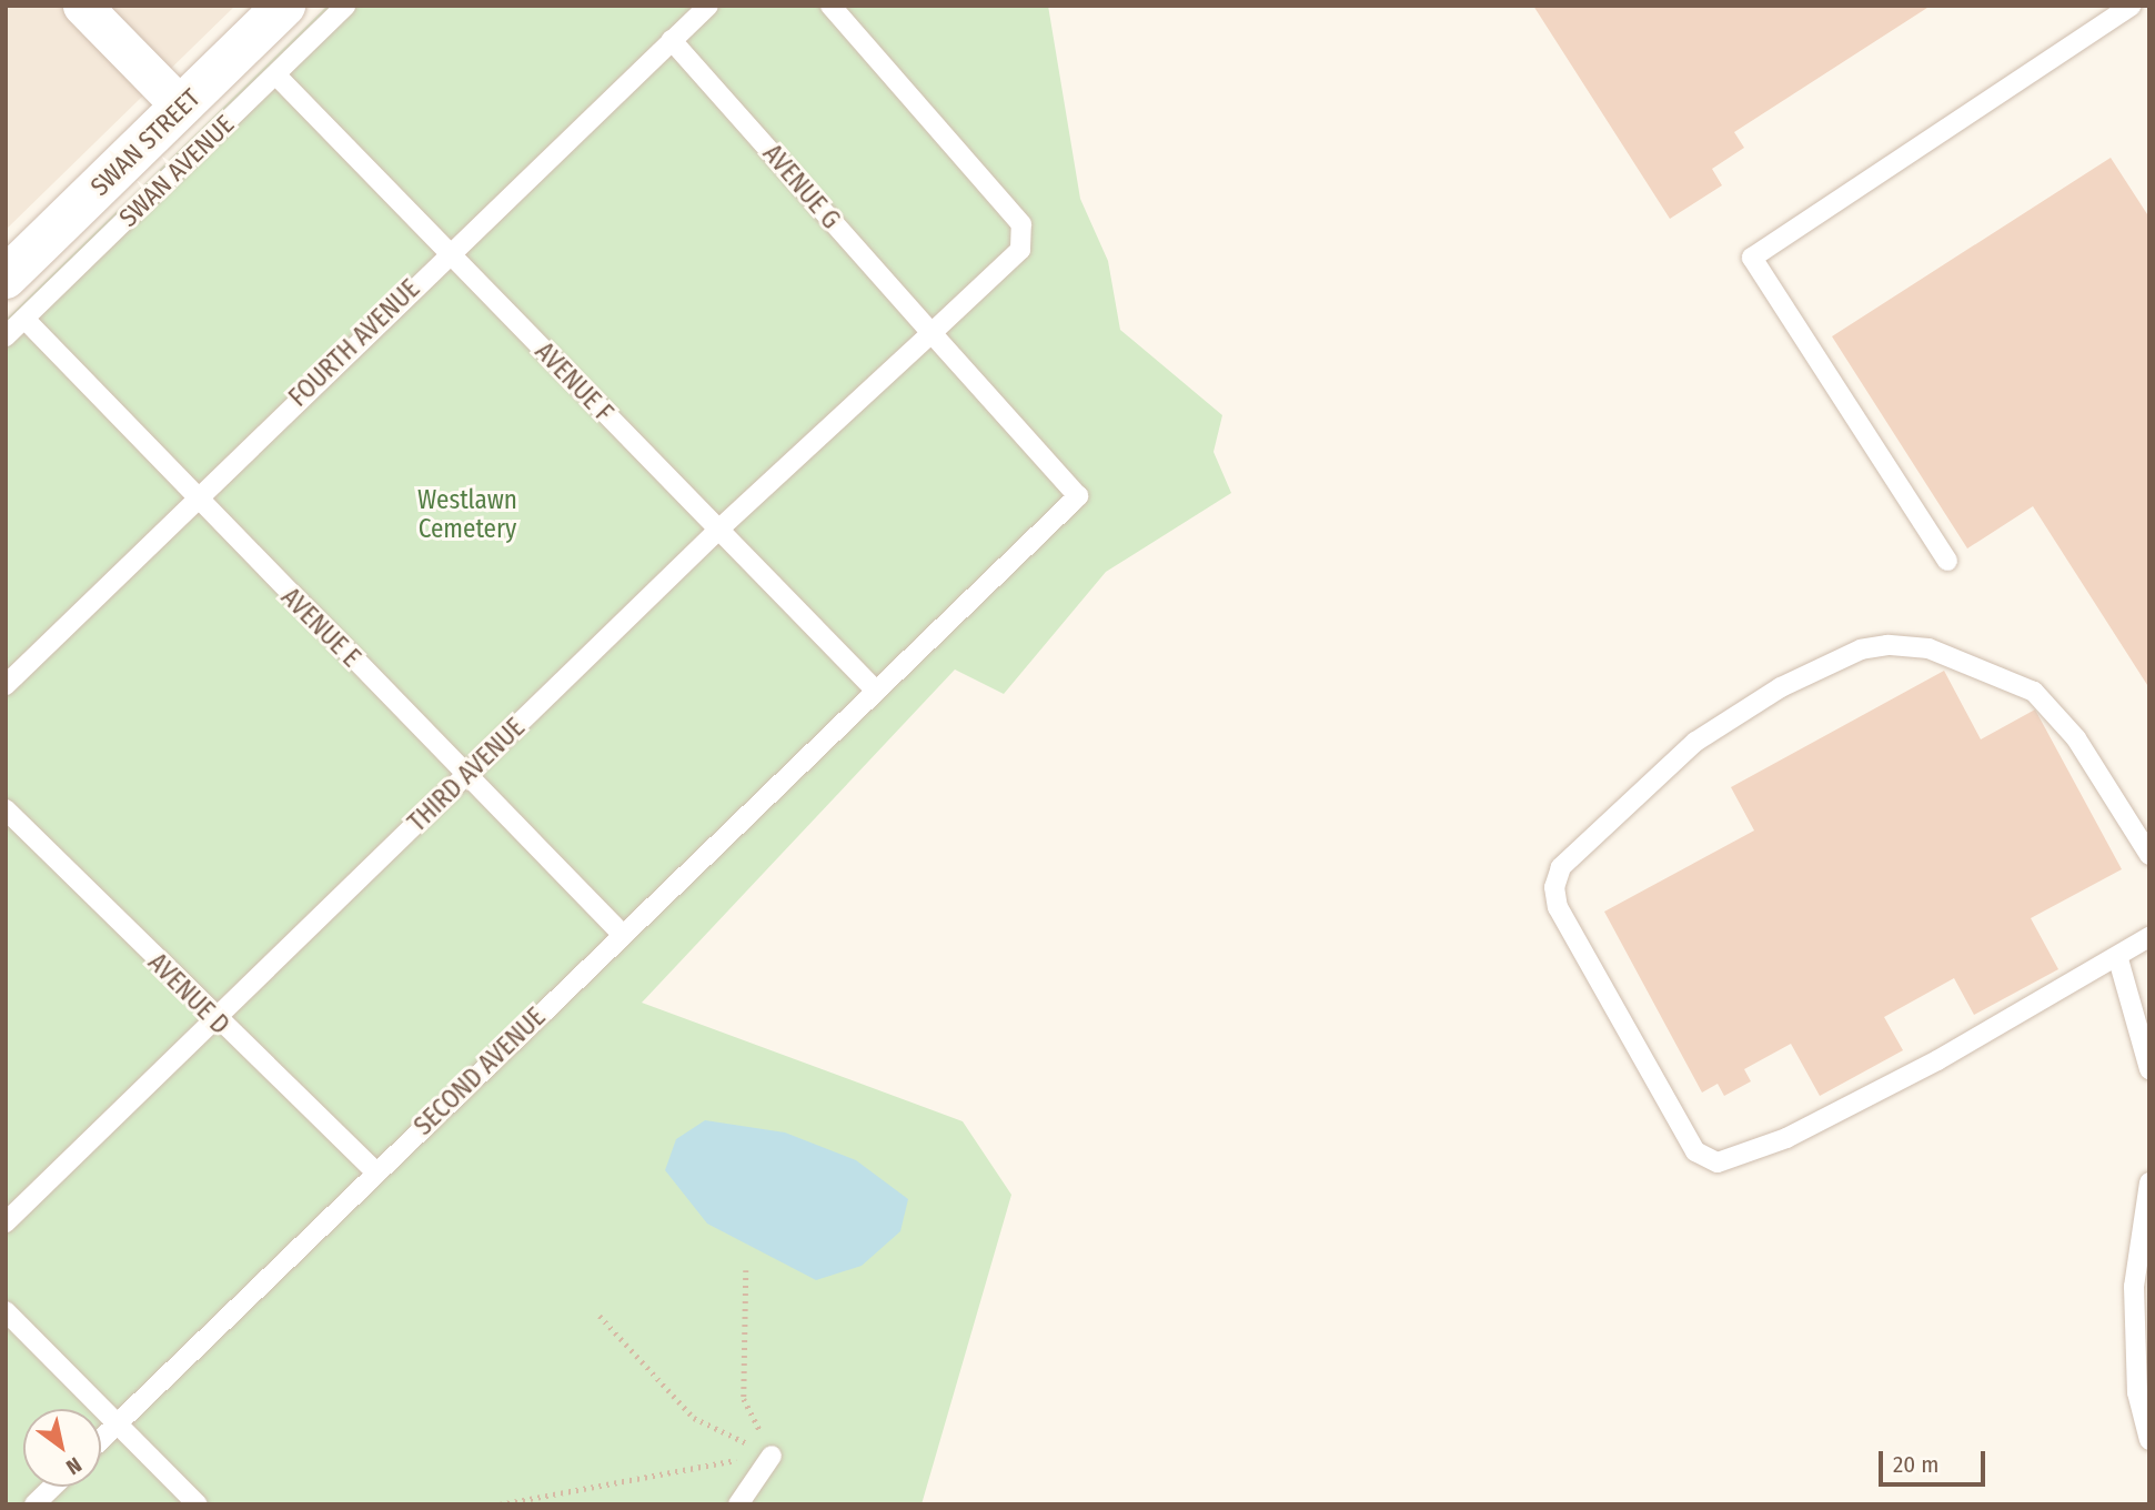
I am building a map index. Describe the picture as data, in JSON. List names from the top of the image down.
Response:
{
  "streets": {
    "street": ["SWAN STREET"],
    "lane": [
      "SWAN AVENUE",
      "AVENUE G",
      "FOURTH AVENUE",
      "AVENUE F",
      "AVENUE E",
      "THIRD AVENUE",
      "AVENUE D",
      "SECOND AVENUE"
    ]
  },
  "crossings": [
    ["SWAN AVENUE", "AVENUE F"],
    ["SWAN AVENUE", "AVENUE E"],
    ["AVENUE G", "FOURTH AVENUE"],
    ["AVENUE G", "AVENUE F"],
    ["AVENUE G", "THIRD AVENUE"],
    ["AVENUE G", "SECOND AVENUE"],
    ["FOURTH AVENUE", "AVENUE F"],
    ["FOURTH AVENUE", "AVENUE E"],
    ["AVENUE F", "THIRD AVENUE"],
    ["AVENUE F", "SECOND AVENUE"],
    ["AVENUE E", "THIRD AVENUE"],
    ["AVENUE E", "SECOND AVENUE"],
    ["THIRD AVENUE", "AVENUE D"],
    ["AVENUE D", "SECOND AVENUE"]
  ],
  "parks": ["Westlawn Cemetery"],
  "scale_bar": "20 m",
  "north": "bottom right"
}
